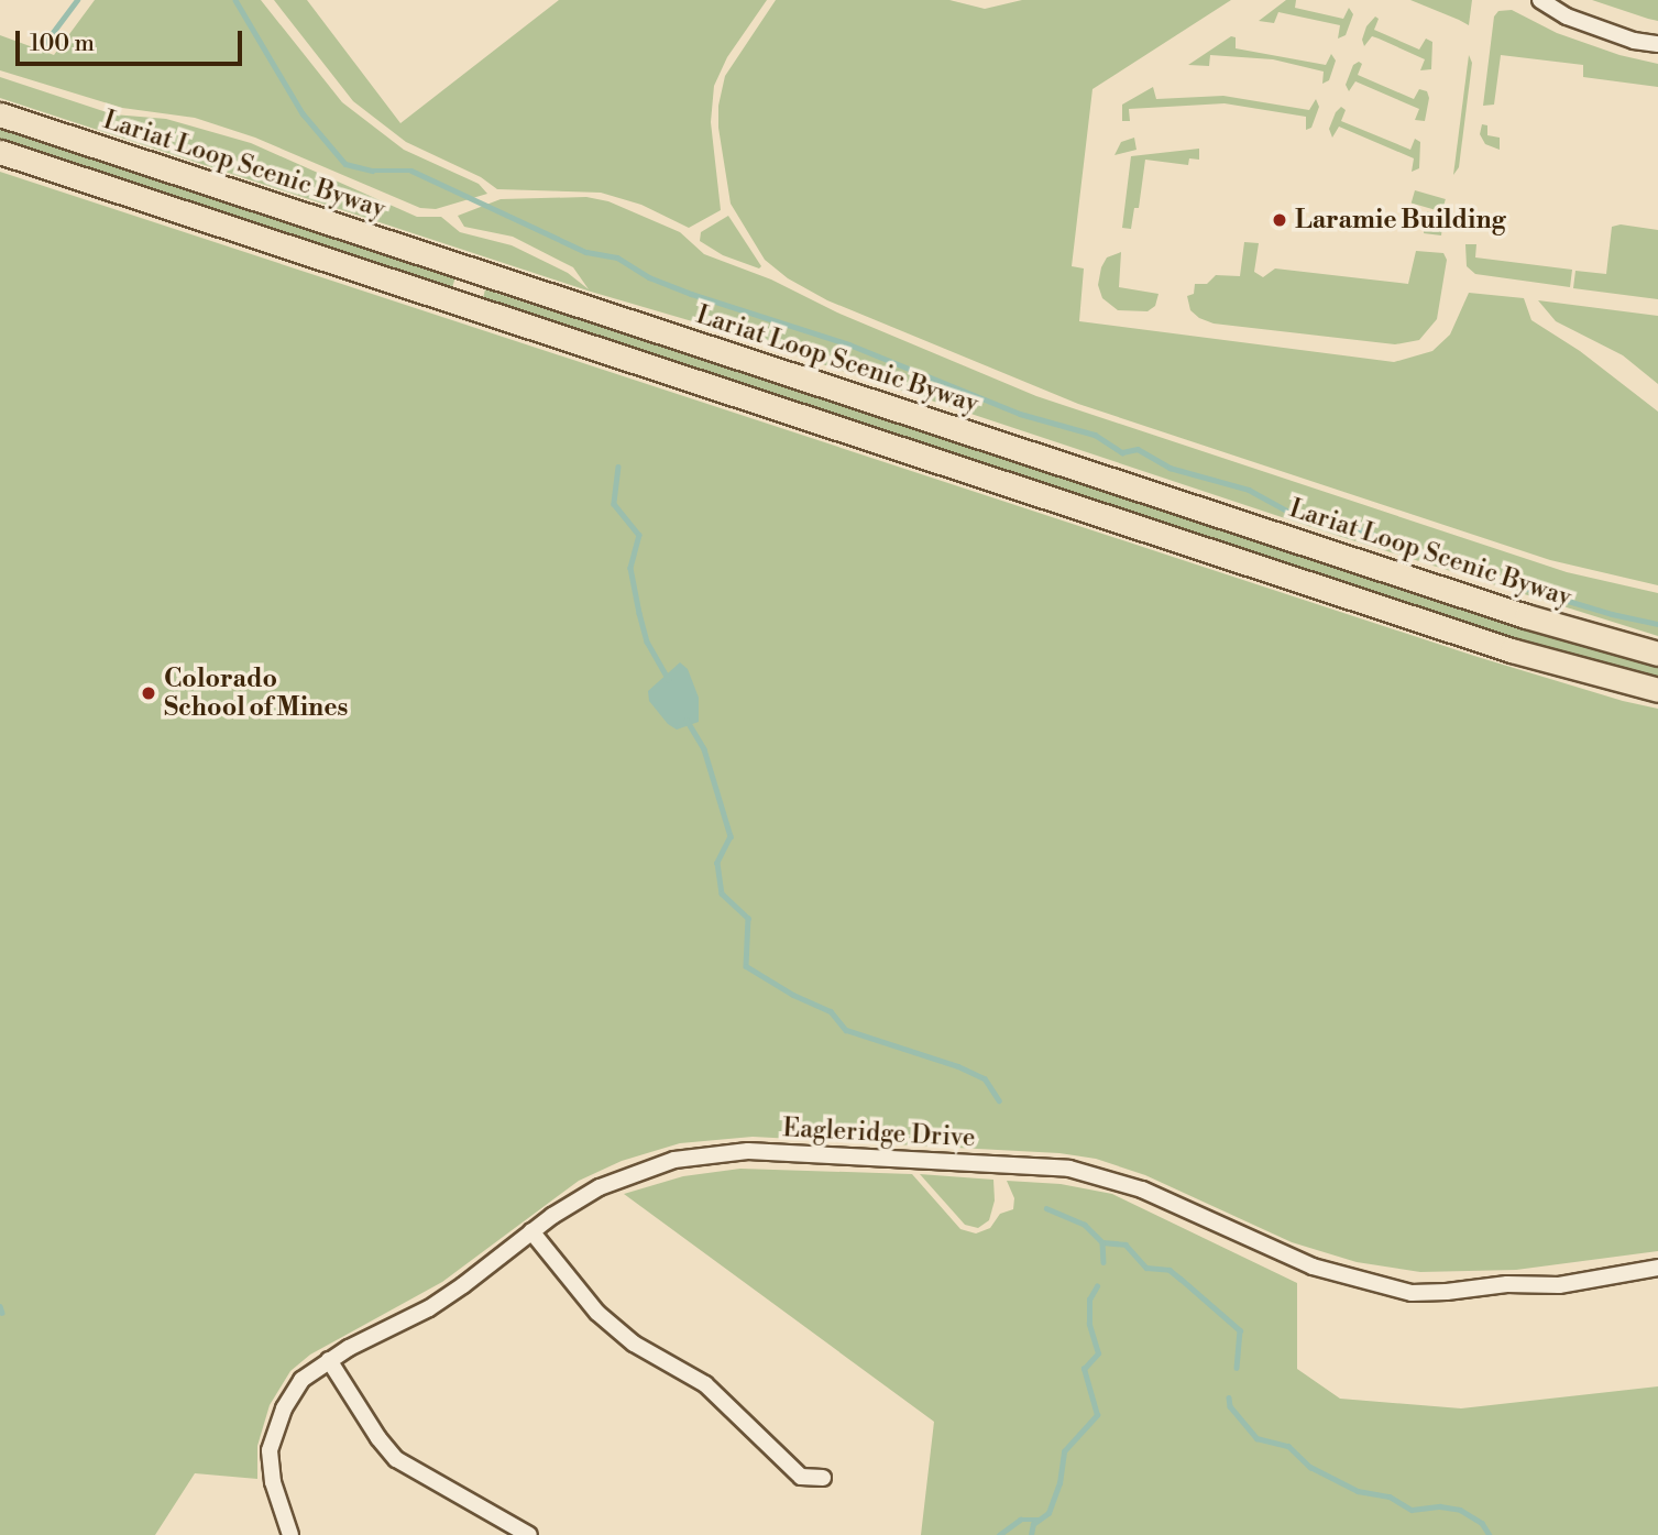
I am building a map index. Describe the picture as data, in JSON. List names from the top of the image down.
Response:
{
  "streets": {
    "highway": ["Lariat Loop Scenic Byway"],
    "street": ["Eagleridge Drive"]
  },
  "places": ["Laramie Building", "Colorado School of Mines"],
  "scale_bar": "100 m"
}
